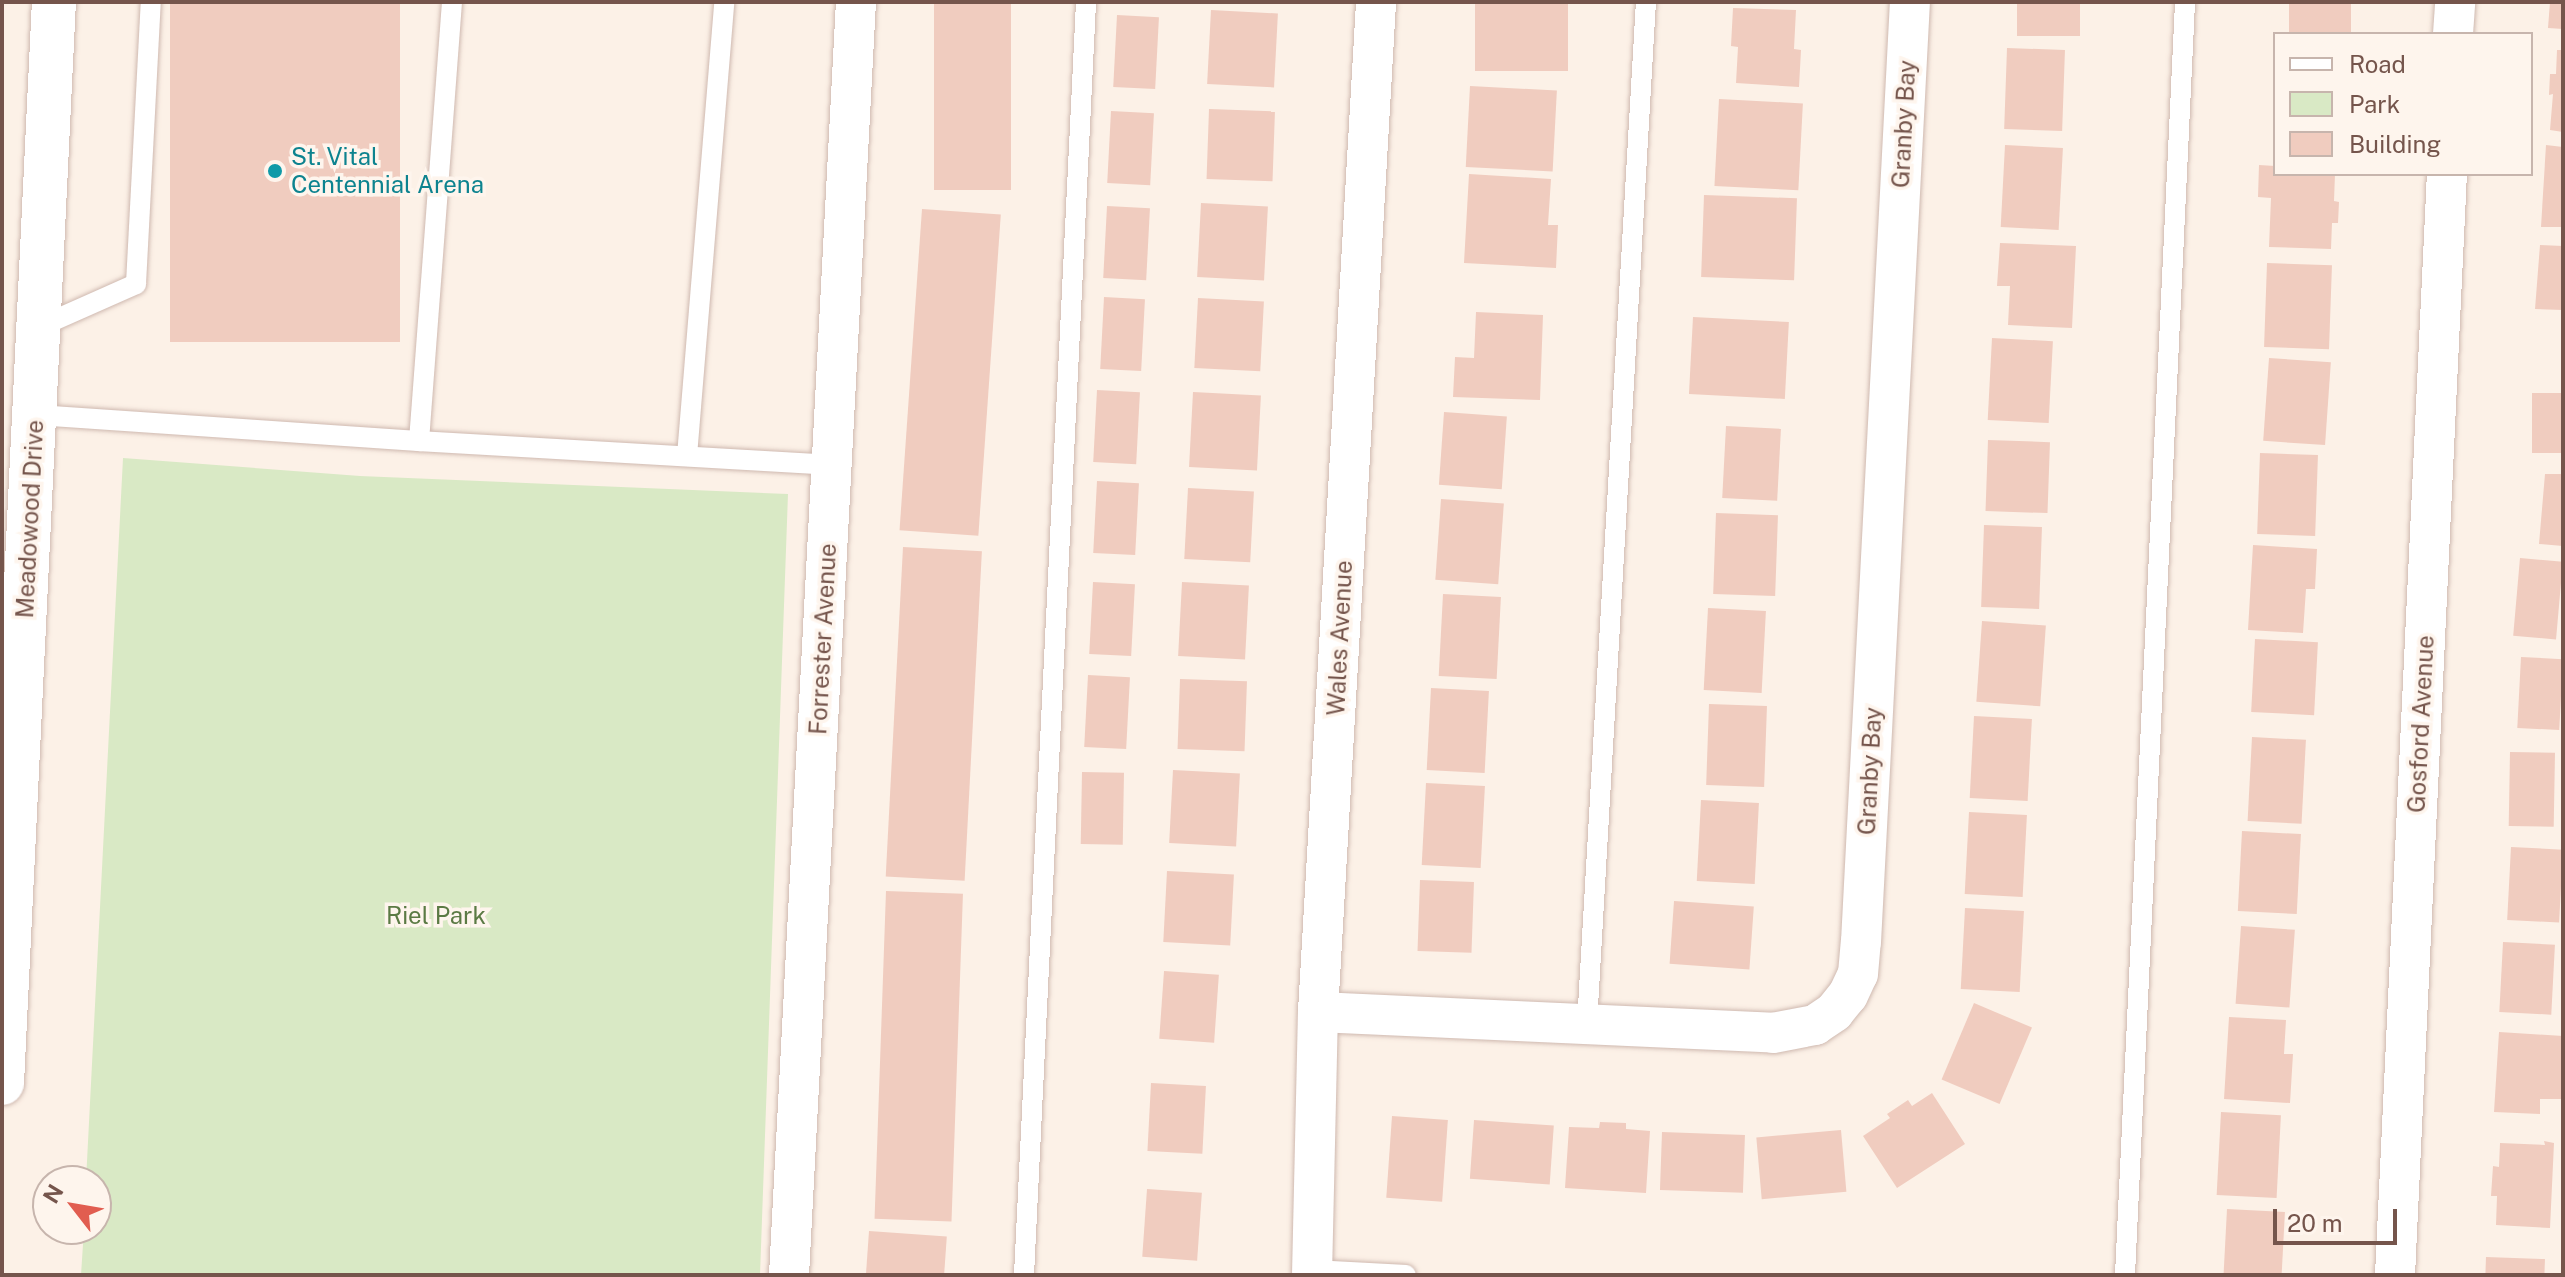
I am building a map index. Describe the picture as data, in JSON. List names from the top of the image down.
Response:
{
  "streets": {
    "street": [
      "Granby Bay",
      "Meadowood Drive",
      "Wales Avenue",
      "Forrester Avenue",
      "Gosford Avenue"
    ]
  },
  "crossings": [
    ["Granby Bay", "Wales Avenue"]
  ],
  "parks": ["Riel Park"],
  "places": ["St. Vital Centennial Arena"],
  "legend": ["Road", "Park", "Building"],
  "scale_bar": "20 m",
  "north": "top left"
}
